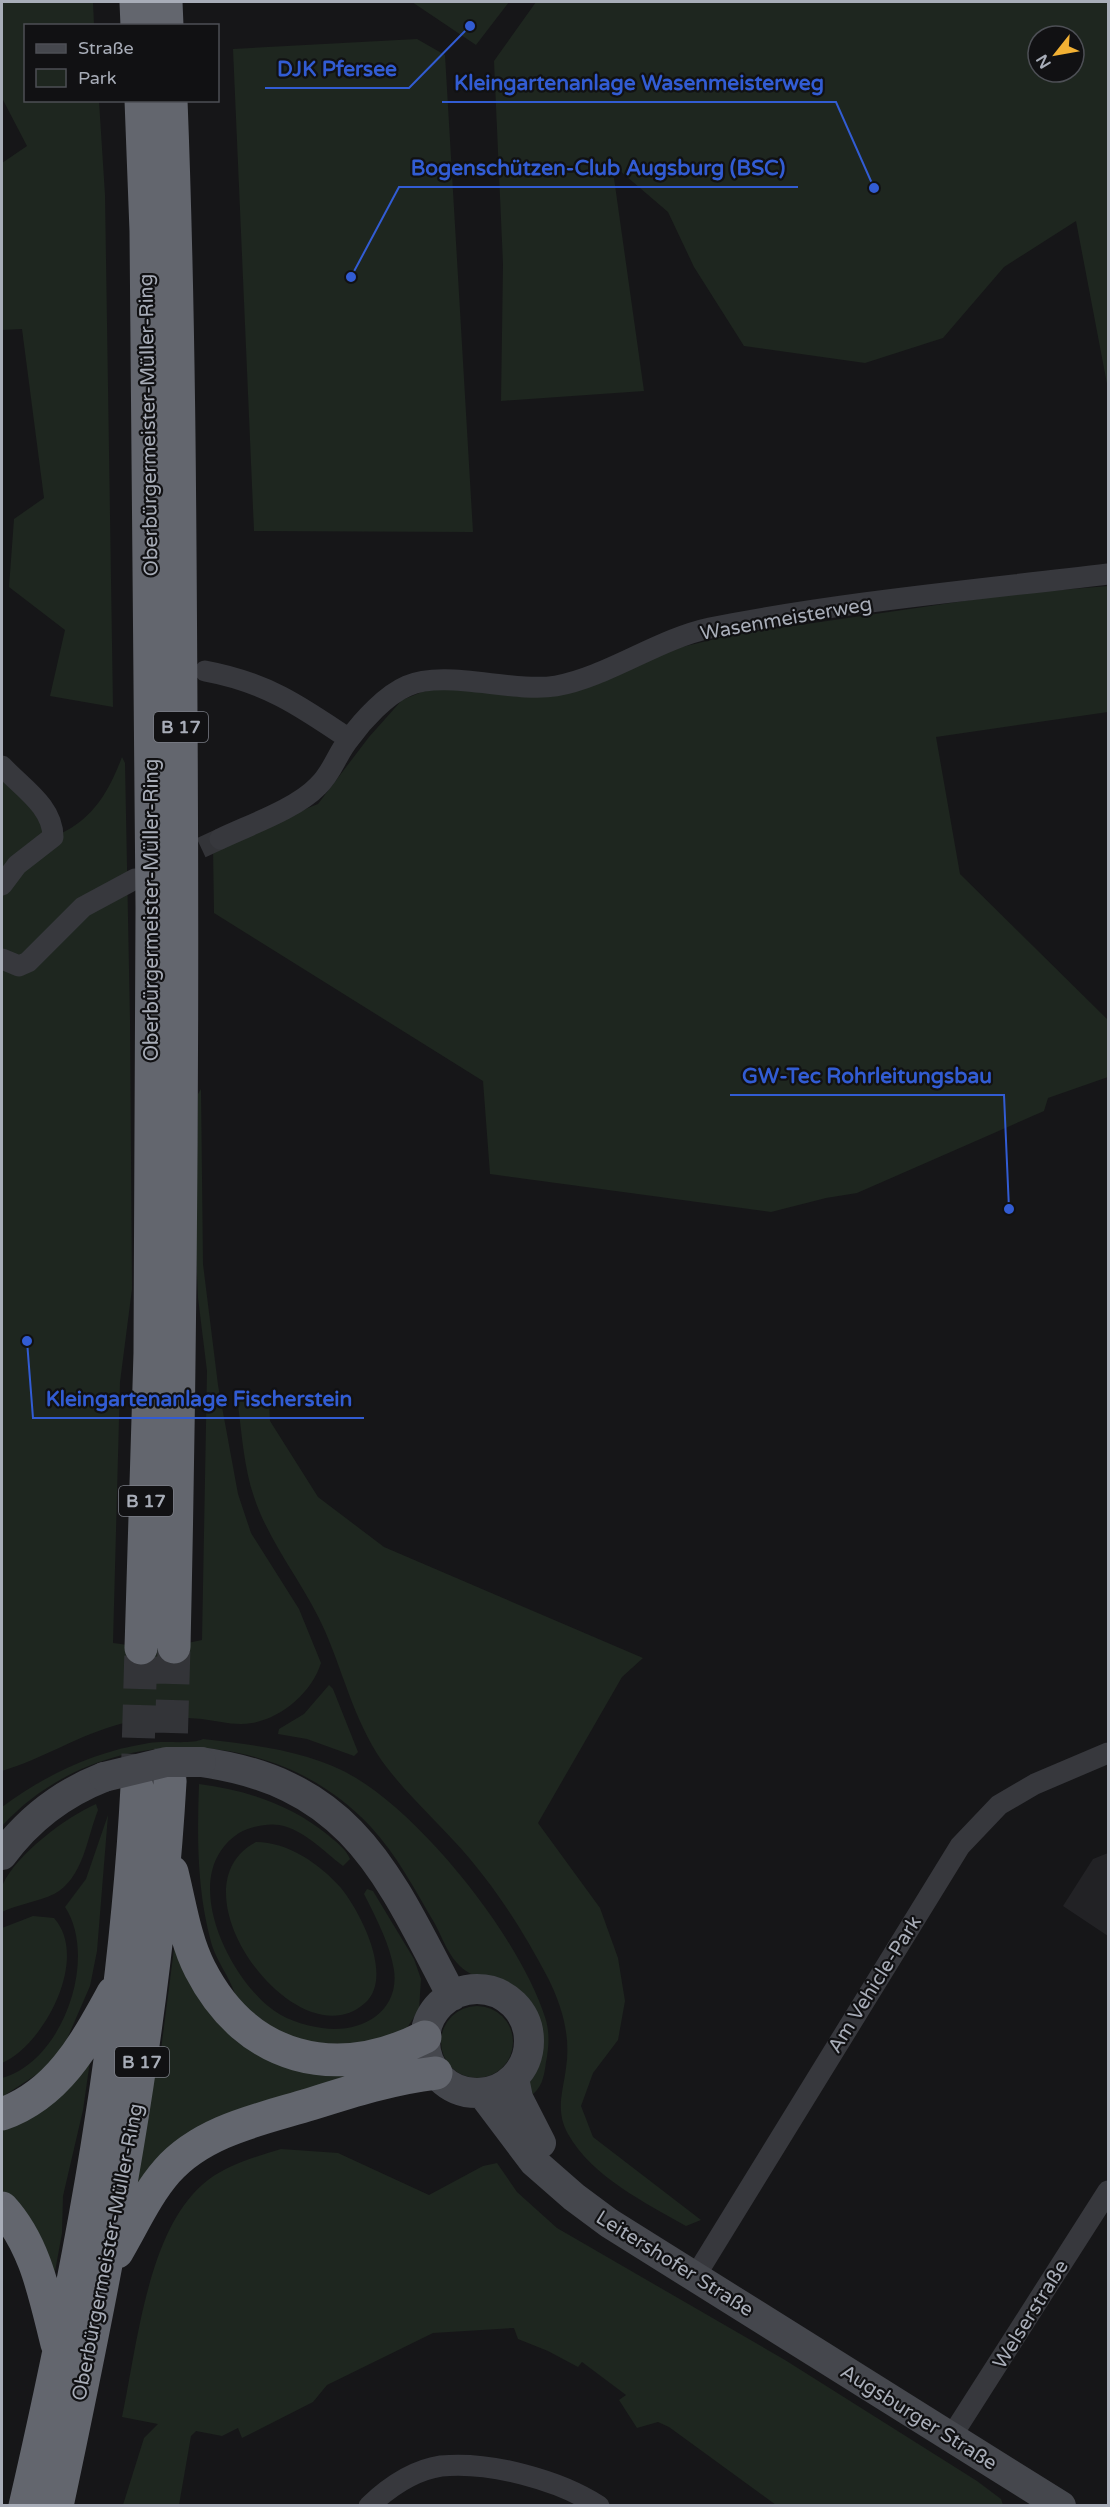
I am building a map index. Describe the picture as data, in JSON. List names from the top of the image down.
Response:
{
  "streets": {
    "highway": ["Oberbürgermeister-Müller-Ring", "B 17"],
    "street": [
      "Wasenmeisterweg",
      "Am Vehicle-Park",
      "Leitershofer Straße",
      "Welserstraße",
      "Augsburger Straße"
    ]
  },
  "crossings": [
    ["Am Vehicle-Park", "Leitershofer Straße"],
    ["Leitershofer Straße", "Augsburger Straße"],
    ["Welserstraße", "Augsburger Straße"]
  ],
  "places": [
    "DJK Pfersee",
    "Kleingartenanlage Wasenmeisterweg",
    "Bogenschützen-Club Augsburg (BSC)",
    "GW-Tec Rohrleitungsbau",
    "Kleingartenanlage Fischerstein"
  ],
  "legend": ["Straße", "Park"],
  "north": "bottom left"
}
